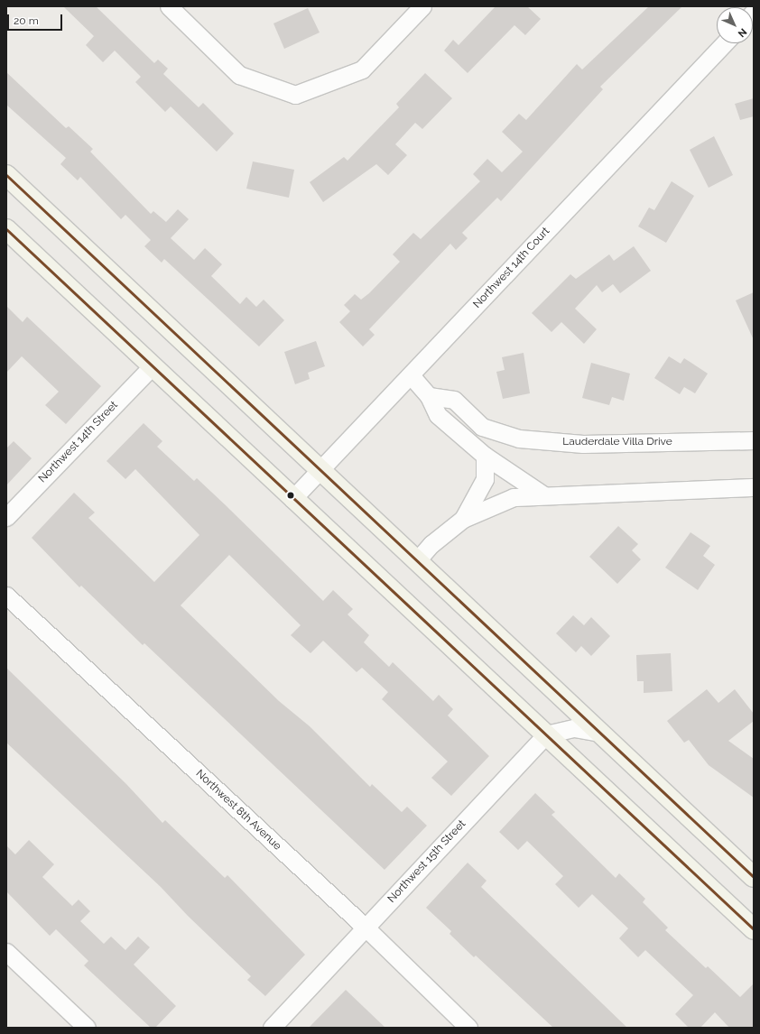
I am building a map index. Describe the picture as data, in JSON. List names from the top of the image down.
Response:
{
  "streets": {
    "street": [
      "Northwest 14th Court",
      "Northwest 14th Street",
      "Lauderdale Villa Drive",
      "Northwest 8th Avenue",
      "Northwest 15th Street"
    ]
  },
  "crossings": [
    ["Northwest 8th Avenue", "Northwest 15th Street"]
  ],
  "scale_bar": "20 m",
  "north": "bottom right"
}
